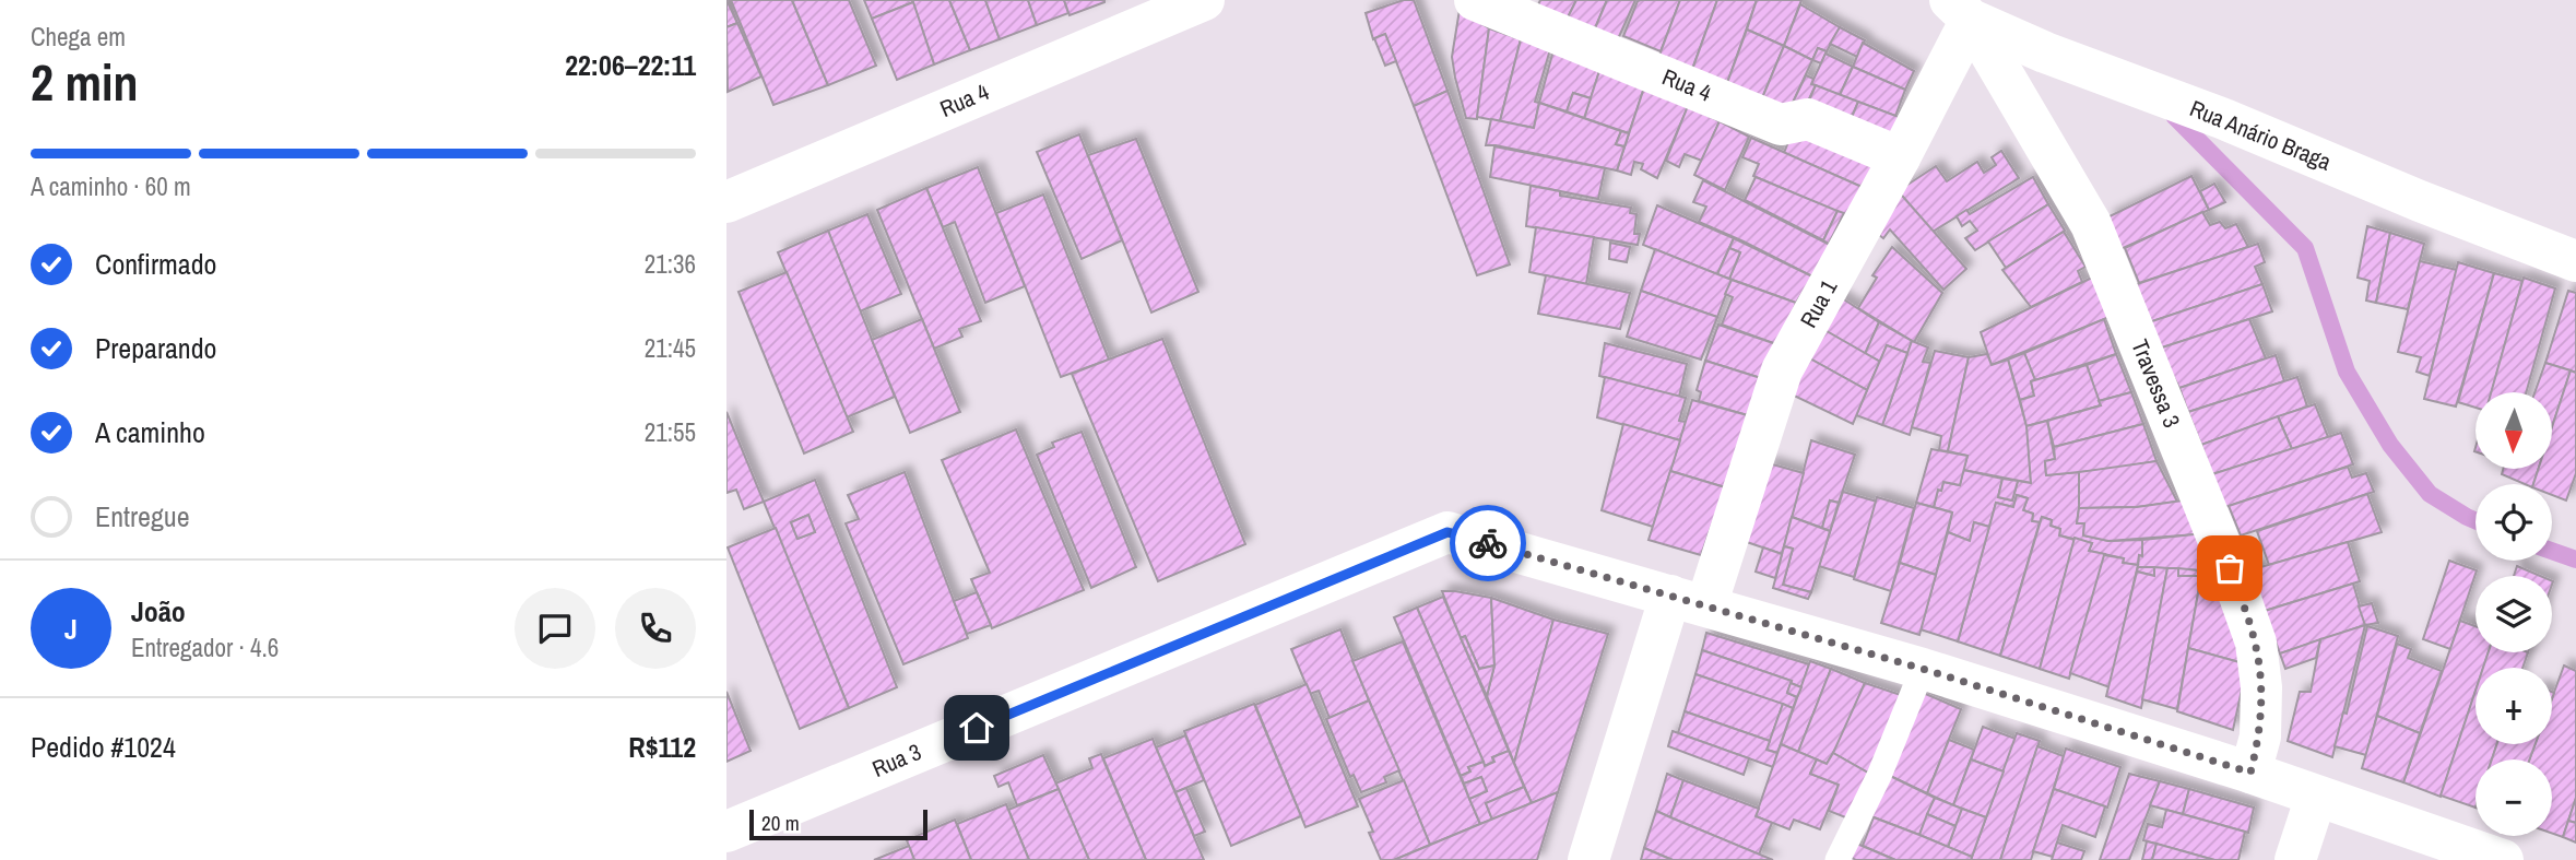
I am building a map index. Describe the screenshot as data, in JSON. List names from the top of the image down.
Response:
{
  "streets": {
    "street": [
      "Rua 4",
      "Rua Anário Braga",
      "Rua 1",
      "Travessa 3",
      "Rua 3"
    ]
  },
  "crossings": [
    ["Rua 4", "Rua 1"],
    ["Rua Anário Braga", "Rua 1"],
    ["Rua Anário Braga", "Travessa 3"],
    ["Rua 1", "Travessa 3"],
    ["Rua 1", "Rua 3"]
  ],
  "scale_bar": "20 m",
  "north": "bottom",
  "page": {
    "heading": ["2 min", "Chega em", "22:06–22:11"],
    "panel": [
      "João",
      "Entregador · 4.6",
      "Pedido #1024",
      "R$112"
    ],
    "bar": "A caminho · 60 m",
    "list": [
      ["Confirmado", "21:36"],
      ["Preparando", "21:45"],
      ["A caminho", "21:55"],
      "Entregue"
    ],
    "map_buttons": ["+", "−"],
    "round": "J",
    "scale": "20 m"
  }
}
